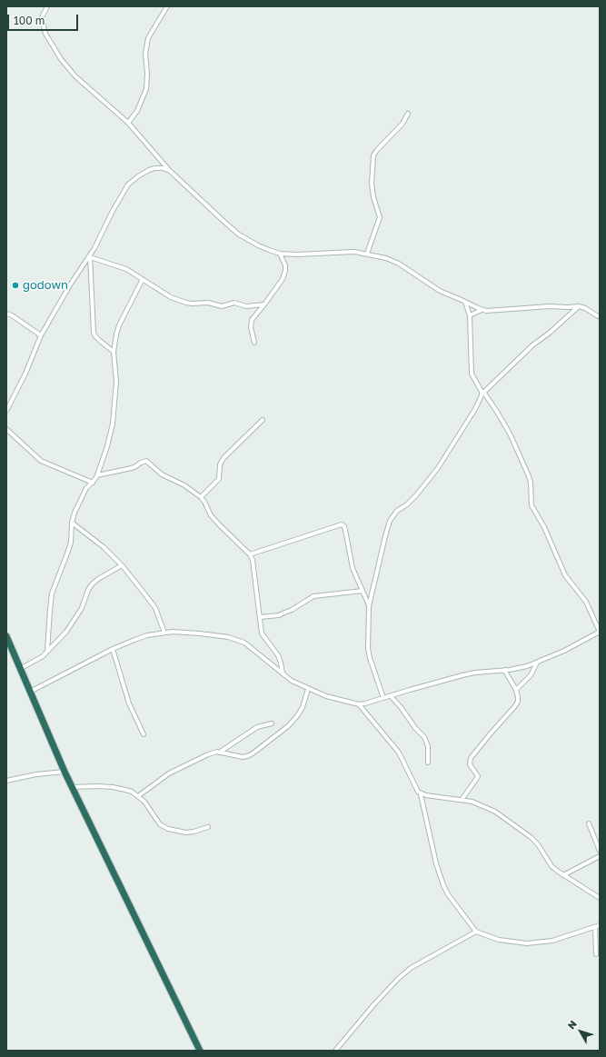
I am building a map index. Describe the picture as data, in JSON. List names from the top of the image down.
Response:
{
  "places": ["godown"],
  "scale_bar": "100 m",
  "north": "top left"
}
